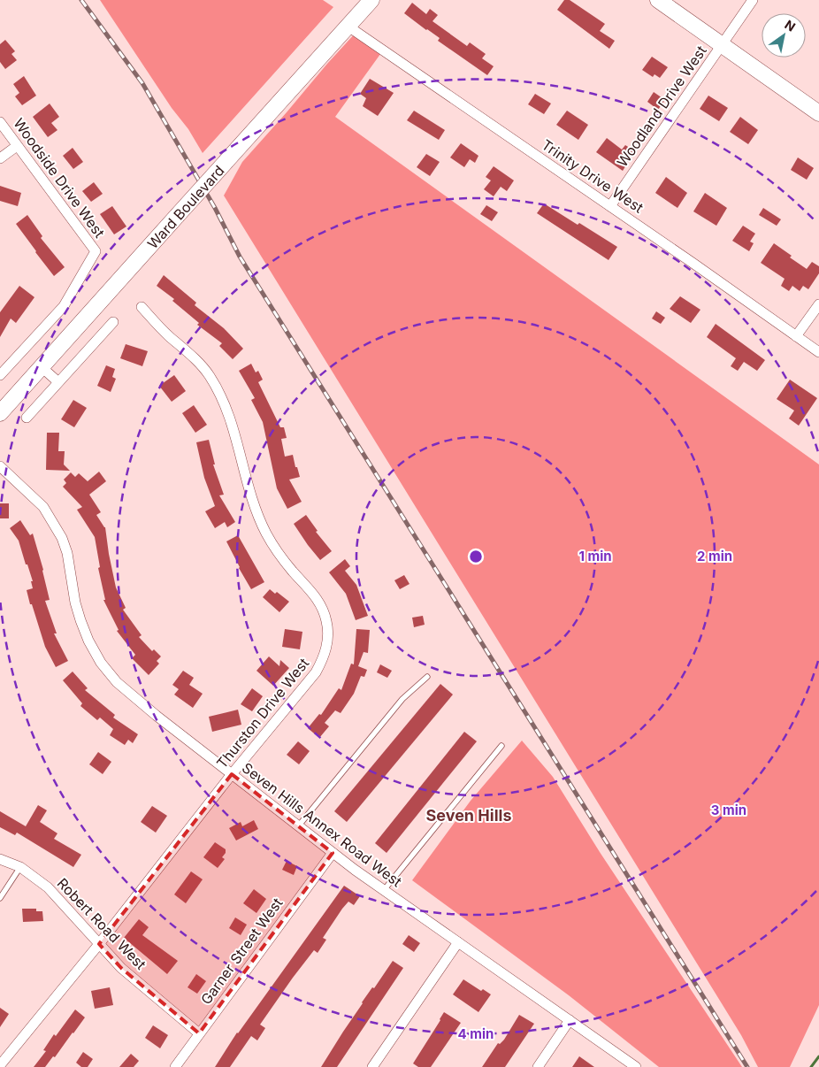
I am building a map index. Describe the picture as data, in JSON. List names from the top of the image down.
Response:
{
  "streets": {
    "main road": ["Ward Boulevard"],
    "street": [
      "Woodland Drive West",
      "Trinity Drive West",
      "Woodside Drive West",
      "Thurston Drive West",
      "Seven Hills Annex Road West",
      "Robert Road West",
      "Garner Street West"
    ]
  },
  "crossings": [
    ["Woodland Drive West", "Trinity Drive West"],
    ["Trinity Drive West", "Ward Boulevard"],
    ["Thurston Drive West", "Seven Hills Annex Road West"],
    ["Thurston Drive West", "Robert Road West"],
    ["Seven Hills Annex Road West", "Garner Street West"],
    ["Robert Road West", "Garner Street West"]
  ],
  "districts": ["Seven Hills"],
  "north": "top right",
  "rings": [
    "1 min",
    "2 min",
    "3 min",
    "4 min"
  ]
}
